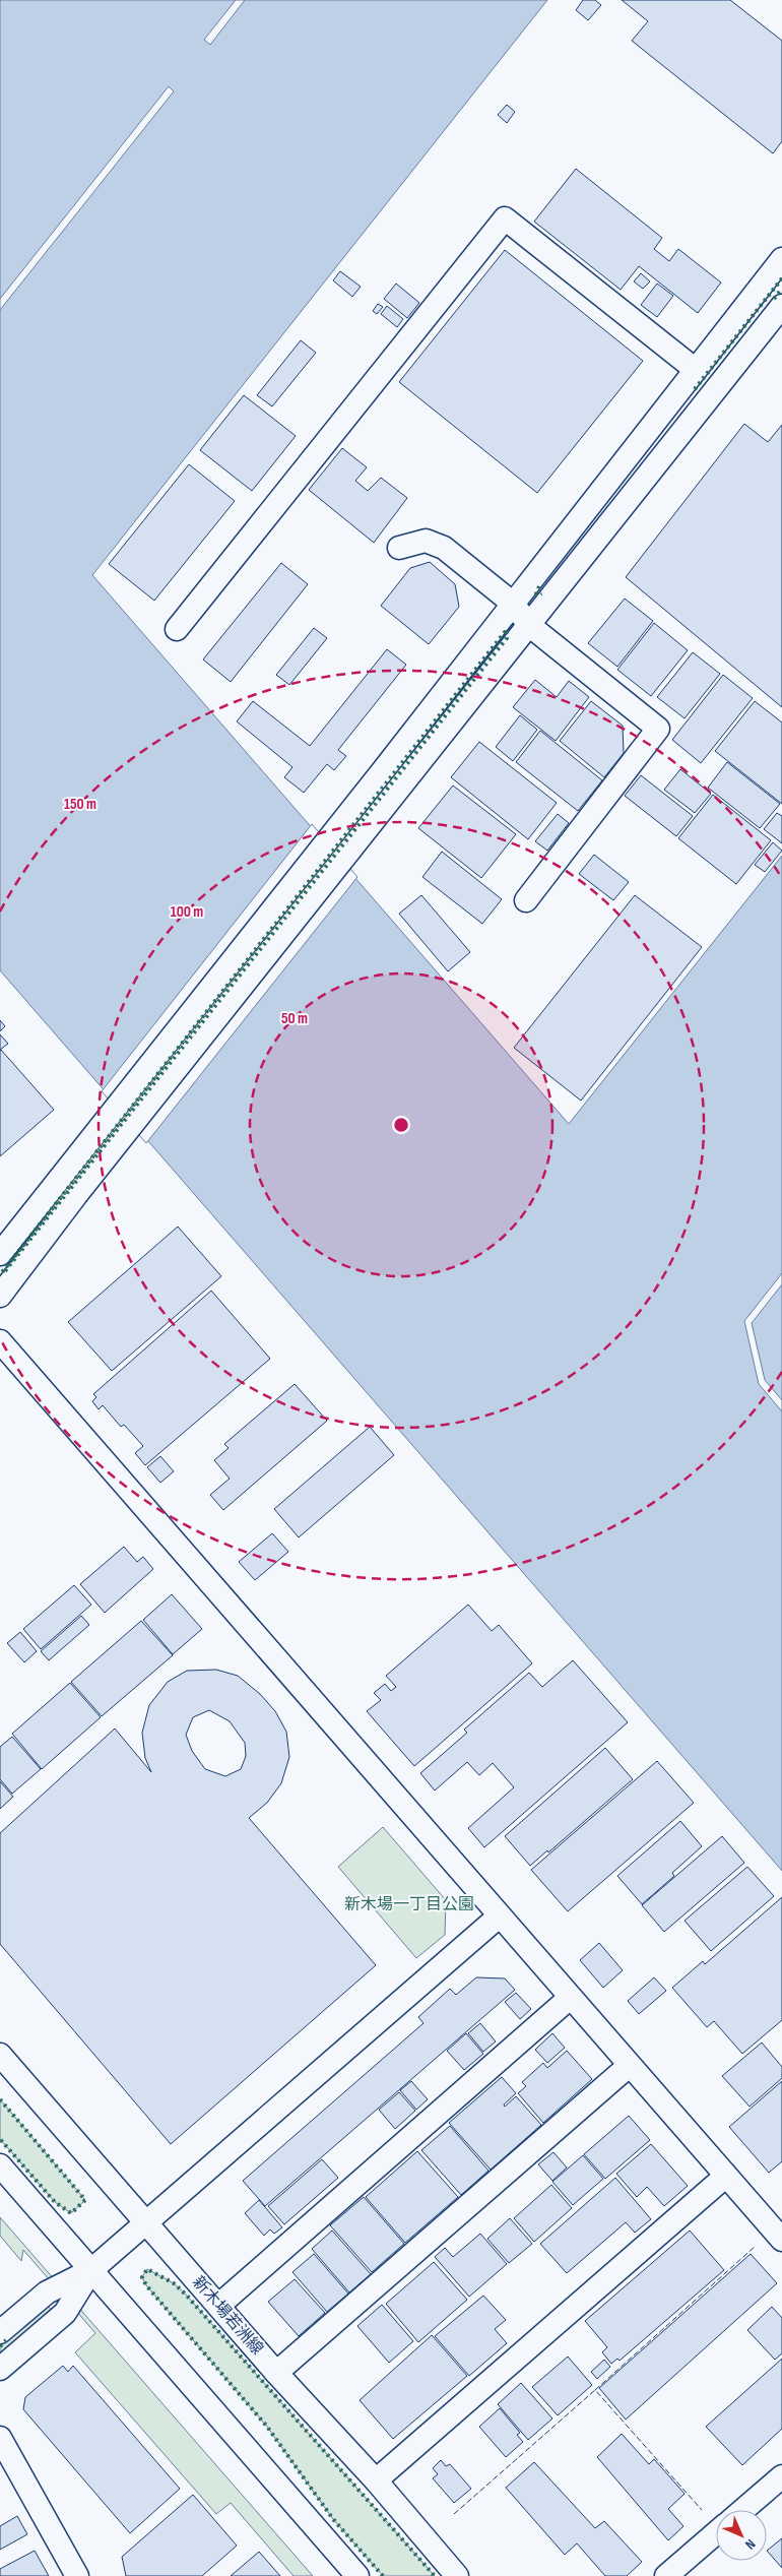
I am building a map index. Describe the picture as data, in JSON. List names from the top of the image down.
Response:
{
  "streets": {
    "street": ["新木場若洲線"]
  },
  "parks": ["新木場一丁目公園"],
  "north": "bottom right",
  "rings": ["150 m", "100 m", "50 m"]
}
